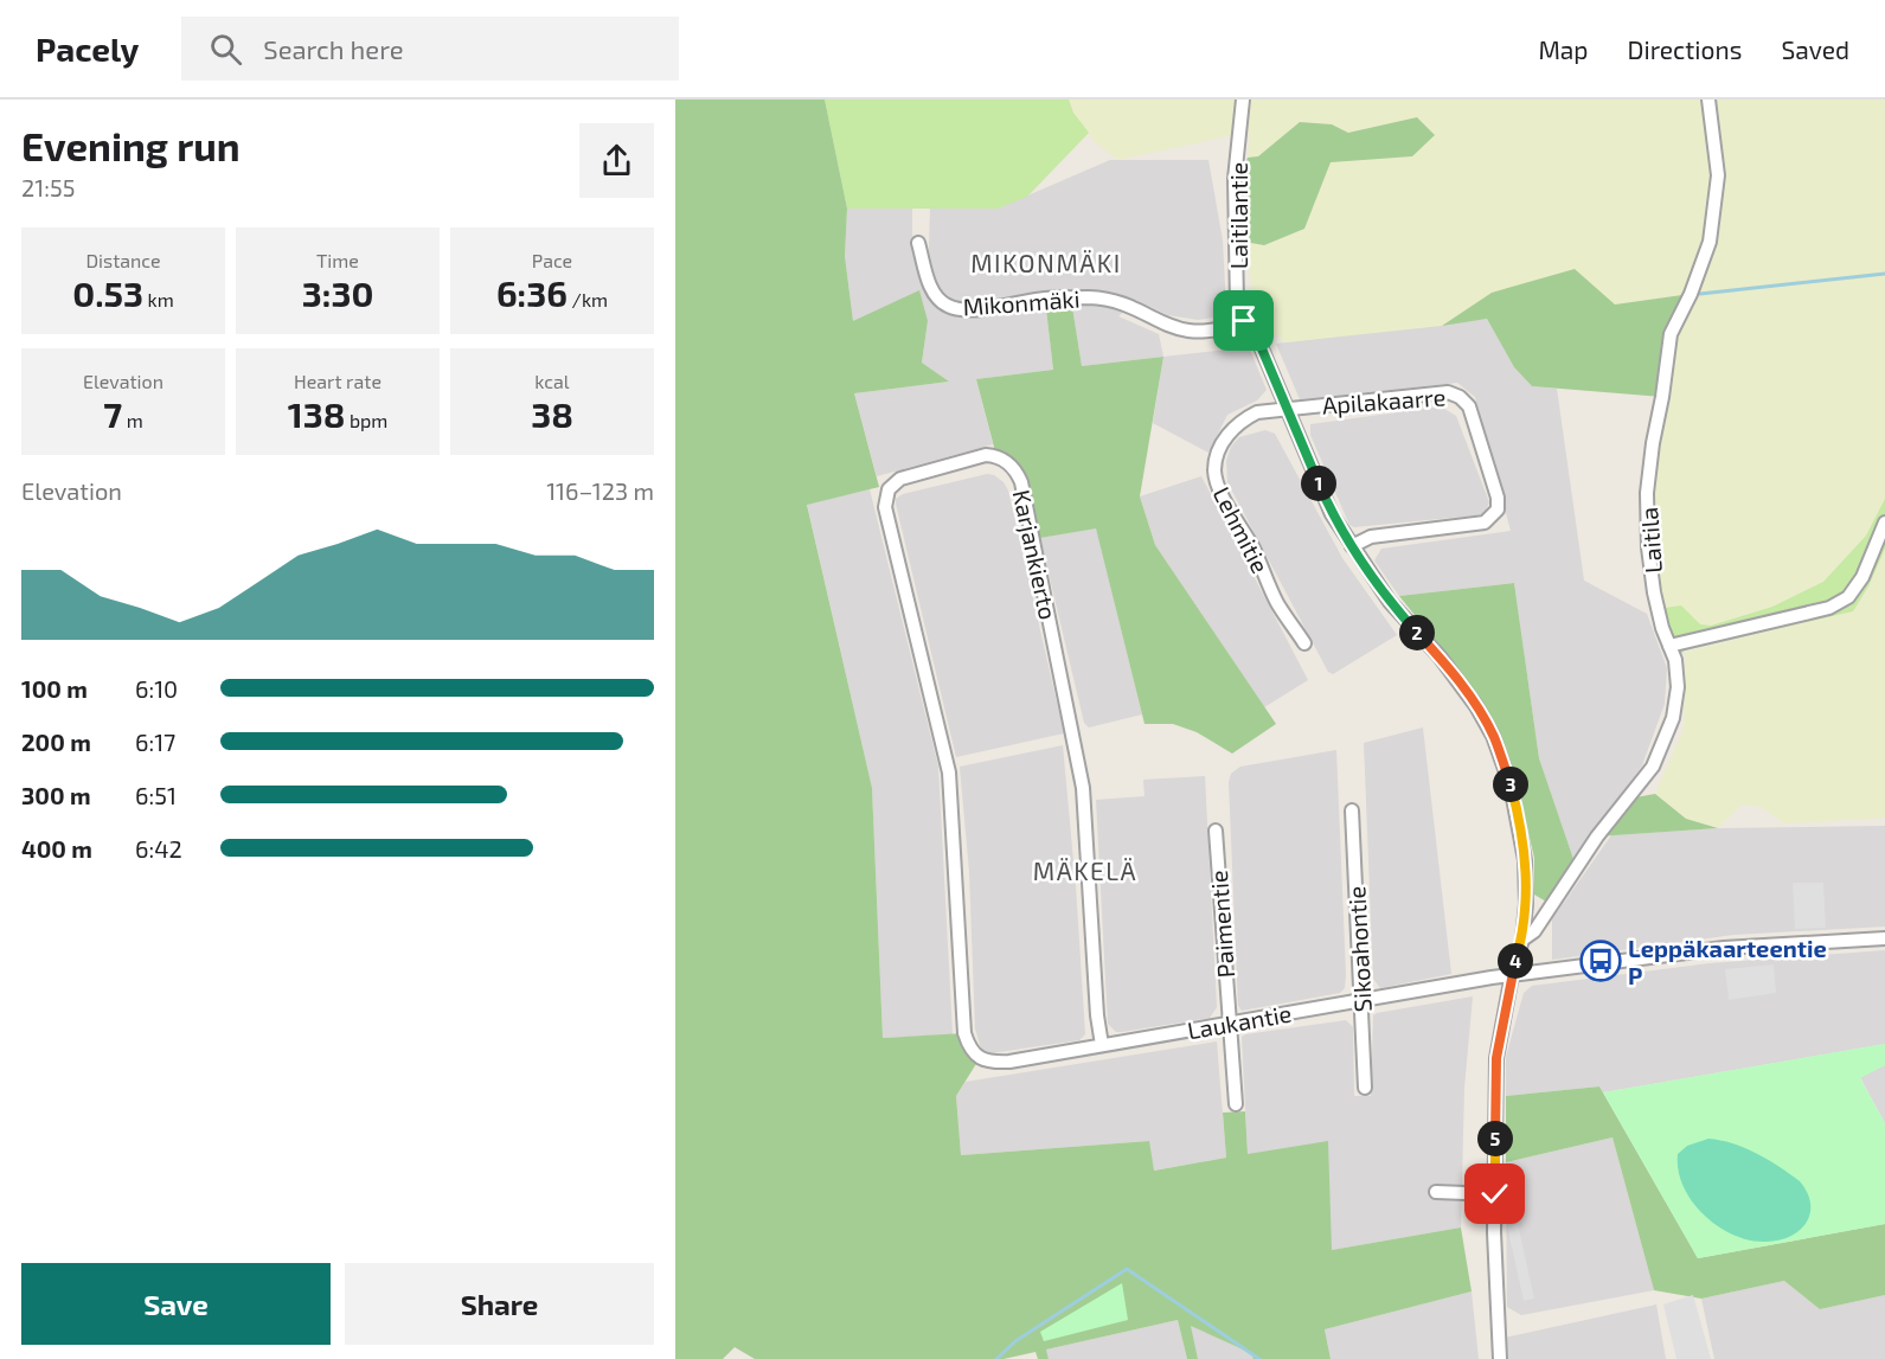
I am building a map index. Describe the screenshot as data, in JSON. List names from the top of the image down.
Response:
{
  "streets": {
    "street": [
      "Laitilantie",
      "Mikonmäki",
      "Apilakaarre",
      "Lehmitie",
      "Laitila",
      "Karjankierto",
      "Paimentie",
      "Sikoahontie",
      "Laukantie"
    ]
  },
  "crossings": [
    ["Laitilantie", "Mikonmäki"],
    ["Laitilantie", "Apilakaarre"],
    ["Laitilantie", "Lehmitie"],
    ["Laitilantie", "Laitila"],
    ["Laitilantie", "Laukantie"],
    ["Apilakaarre", "Lehmitie"],
    ["Karjankierto", "Laukantie"],
    ["Paimentie", "Laukantie"],
    ["Sikoahontie", "Laukantie"]
  ],
  "districts": ["MIKONMÄKI", "MÄKELÄ"],
  "places": {
    "bus stop": ["Leppäkaarteentie P"]
  },
  "page": {
    "header": "Pacely",
    "search": "Search here",
    "nav": ["Map", "Directions", "Saved"],
    "heading": ["Evening run", "21:55"],
    "stats": [
      ["Distance", "0.53 km"],
      ["Time", "3:30"],
      ["Pace", "6:36 /km"],
      ["Elevation", "7 m"],
      ["Heart rate", "138 bpm"],
      ["kcal", "38"]
    ],
    "chart": ["Elevation", "116–123 m"],
    "pins": [
      "1",
      "2",
      "3",
      "4",
      "5"
    ],
    "list": [
      {
        "name": "100 m",
        "note": "6:10"
      },
      {
        "name": "200 m",
        "note": "6:17"
      },
      {
        "name": "300 m",
        "note": "6:51"
      },
      {
        "name": "400 m",
        "note": "6:42"
      }
    ],
    "buttons": ["Save", "Share"]
  }
}
